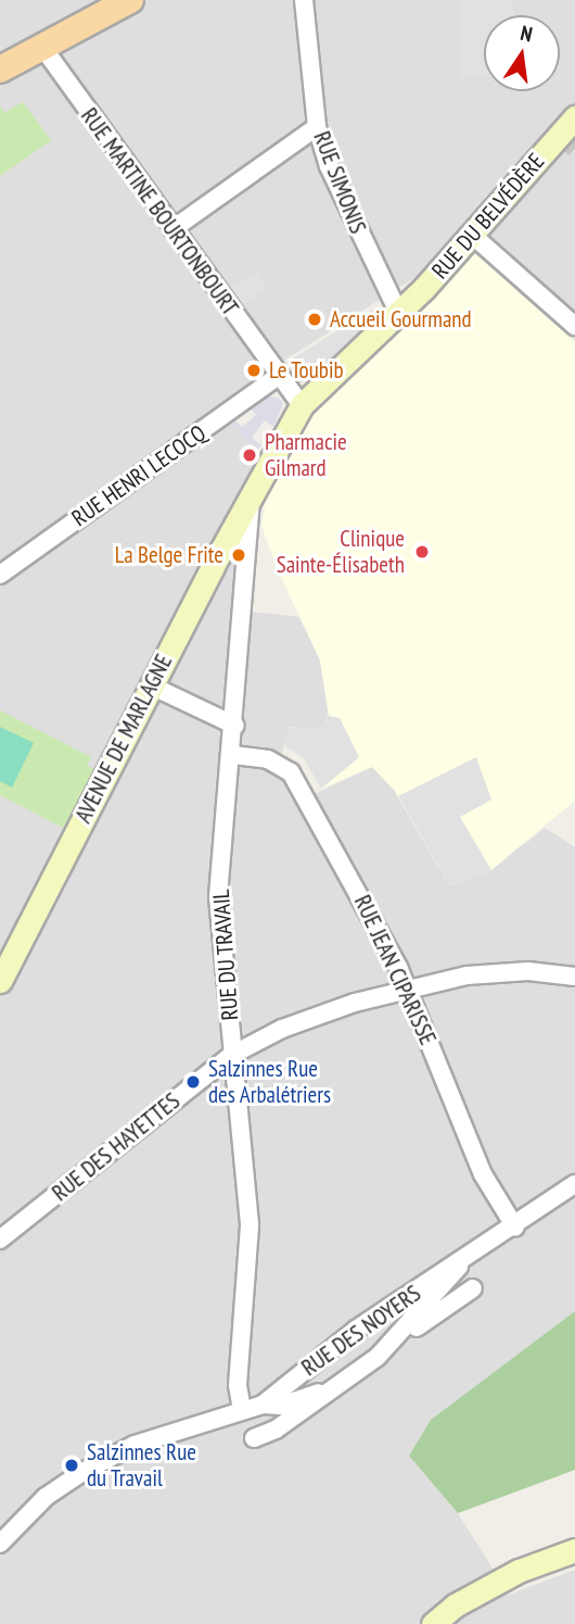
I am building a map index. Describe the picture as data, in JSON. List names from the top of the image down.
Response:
{
  "streets": {
    "main road": ["RUE DU BELVÉDÈRE", "AVENUE DE MARLAGNE"],
    "street": [
      "RUE SIMONIS",
      "RUE MARTINE BOURTONBOURT",
      "RUE HENRI LECOCQ",
      "RUE DU TRAVAIL",
      "RUE JEAN CIPARISSE",
      "RUE DES HAYETTES",
      "RUE DES NOYERS"
    ]
  },
  "crossings": [
    ["RUE SIMONIS", "RUE DU BELVÉDÈRE"],
    ["RUE MARTINE BOURTONBOURT", "RUE DU BELVÉDÈRE"],
    ["RUE MARTINE BOURTONBOURT", "RUE HENRI LECOCQ"],
    ["RUE MARTINE BOURTONBOURT", "AVENUE DE MARLAGNE"],
    ["RUE DU BELVÉDÈRE", "AVENUE DE MARLAGNE"],
    ["AVENUE DE MARLAGNE", "RUE DU TRAVAIL"],
    ["RUE DU TRAVAIL", "RUE JEAN CIPARISSE"],
    ["RUE DU TRAVAIL", "RUE DES HAYETTES"],
    ["RUE DU TRAVAIL", "RUE DES NOYERS"],
    ["RUE JEAN CIPARISSE", "RUE DES HAYETTES"],
    ["RUE JEAN CIPARISSE", "RUE DES NOYERS"]
  ],
  "places": [
    "Accueil Gourmand",
    "Le Toubib",
    "Pharmacie Gilmard",
    "Clinique Sainte-Élisabeth",
    "La Belge Frite",
    "Salzinnes Rue des Arbalétriers",
    "Salzinnes Rue du Travail"
  ],
  "north": "top"
}
